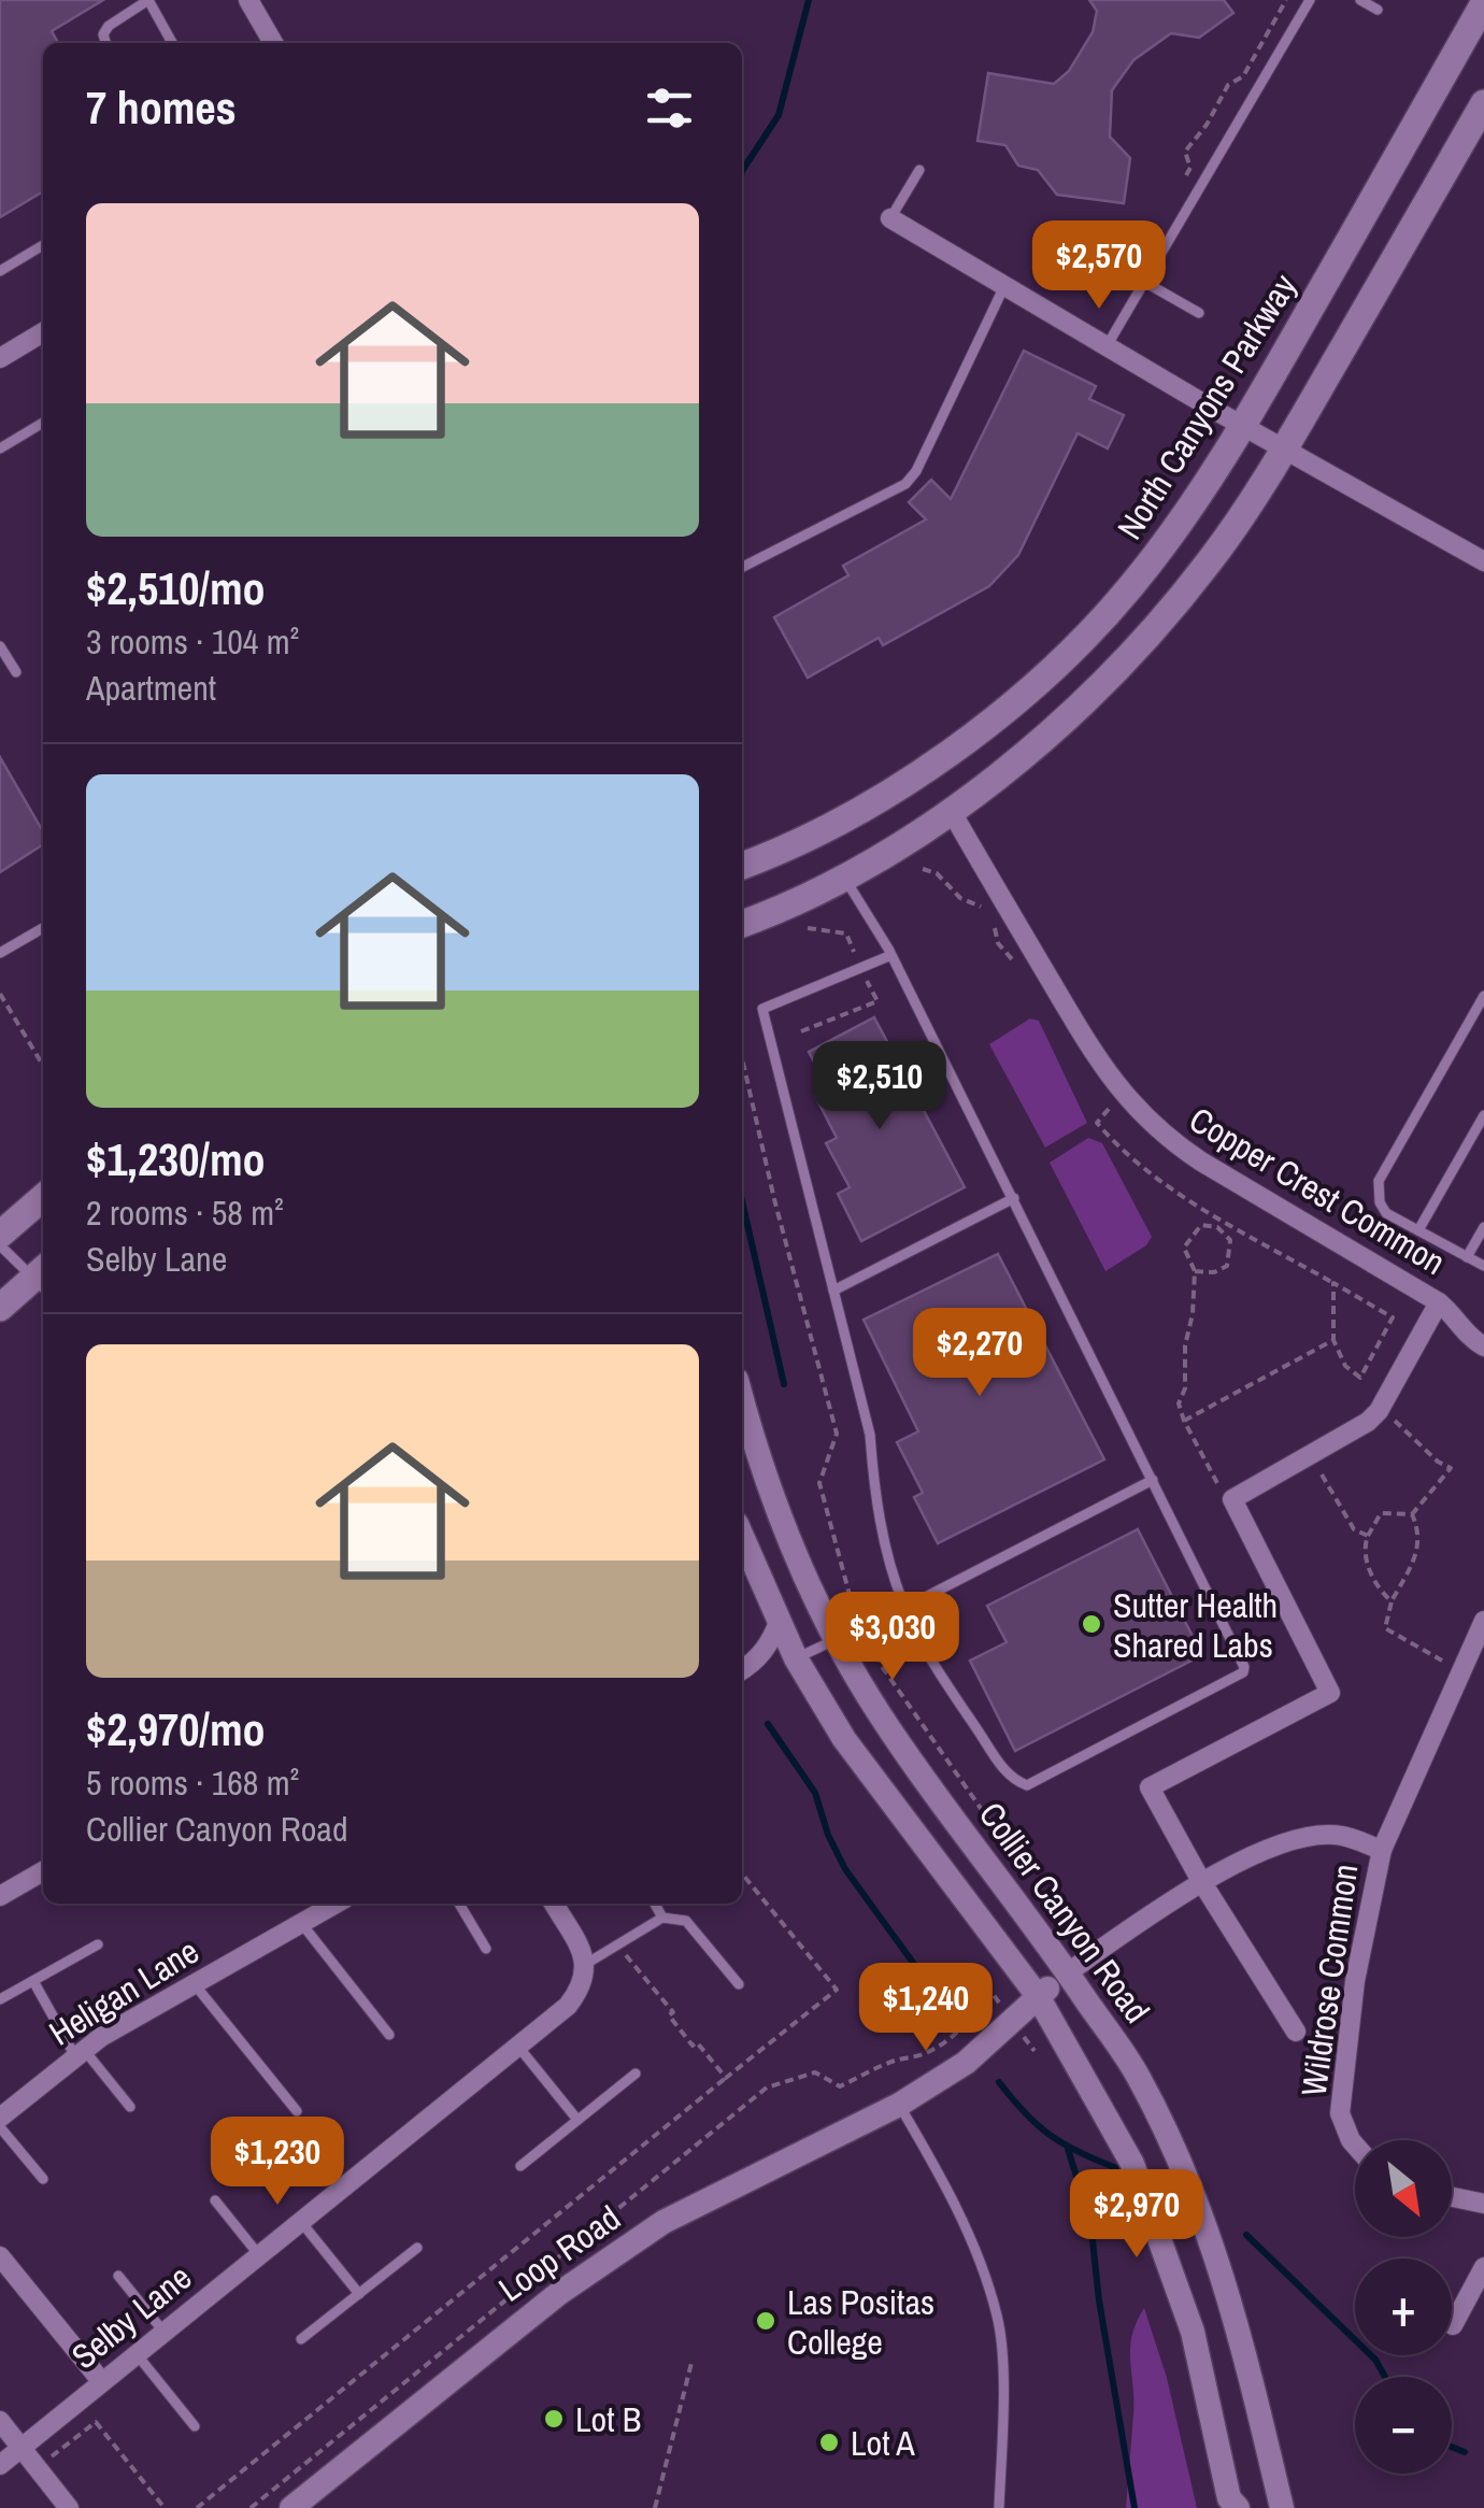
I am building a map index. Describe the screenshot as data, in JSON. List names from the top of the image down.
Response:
{
  "streets": {
    "main road": ["North Canyons Parkway"],
    "street": [
      "Copper Crest Common",
      "Collier Canyon Road",
      "Wildrose Common",
      "Heligan Lane",
      "Loop Road",
      "Selby Lane"
    ]
  },
  "crossings": [
    ["Collier Canyon Road", "Loop Road"]
  ],
  "places": [
    "Sutter Health Shared Labs",
    "Las Positas College",
    "Lot B",
    "Lot A"
  ],
  "north": "bottom right",
  "page": {
    "heading": "7 homes",
    "list": [
      {
        "name": "$2,510/mo",
        "note": "3 rooms · 104 m² · Apartment"
      },
      {
        "name": "$1,230/mo",
        "note": "2 rooms · 58 m² · Selby Lane"
      },
      {
        "name": "$2,970/mo",
        "note": "5 rooms · 168 m² · Collier Canyon Road"
      }
    ],
    "price": [
      "$2,570",
      "$2,510",
      "$2,270",
      "$3,030",
      "$1,240",
      "$1,230",
      "$2,970"
    ],
    "map_buttons": ["+", "−"]
  }
}
